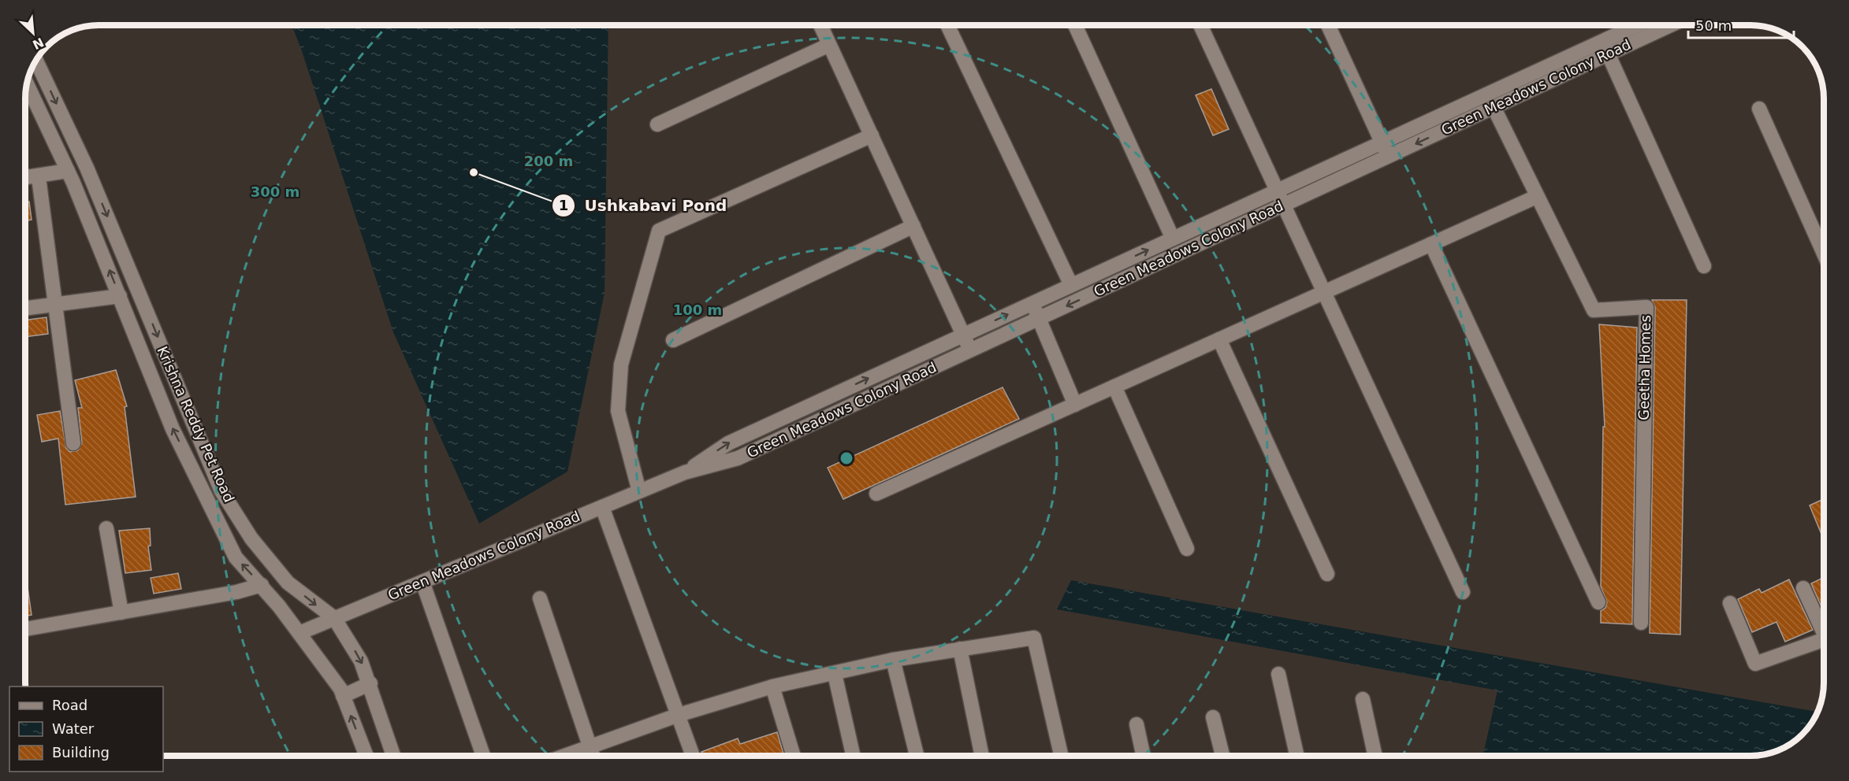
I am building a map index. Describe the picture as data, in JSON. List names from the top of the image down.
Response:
{
  "streets": {
    "street": ["Green Meadows Colony Road", "Geetha Homes", "Krishna Reddy Pet Road"]
  },
  "crossings": [
    ["Green Meadows Colony Road", "Geetha Homes"],
    ["Green Meadows Colony Road", "Krishna Reddy Pet Road"]
  ],
  "places": ["Ushkabavi Pond"],
  "legend": ["Road", "Water", "Building"],
  "scale_bar": "50 m",
  "north": "bottom right",
  "rings": ["200 m", "300 m", "100 m"]
}
